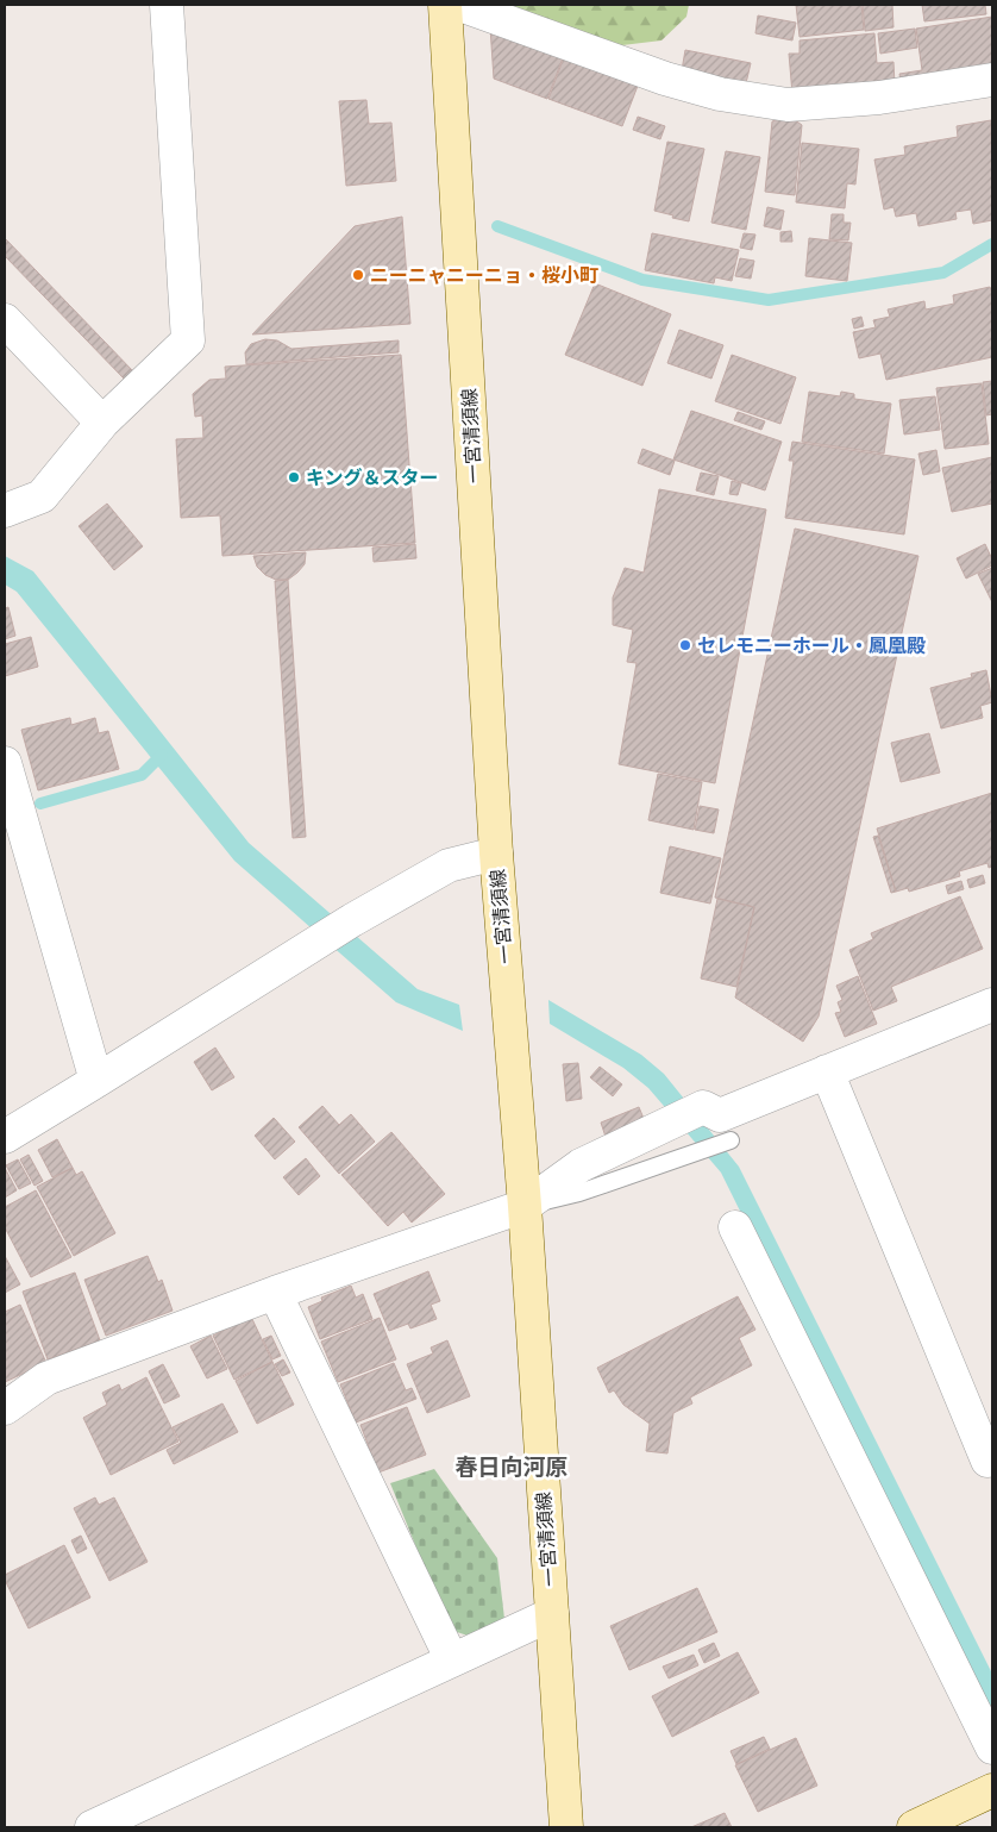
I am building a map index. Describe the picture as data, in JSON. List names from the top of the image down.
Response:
{
  "streets": {
    "main road": ["一宮清須線"]
  },
  "districts": ["春日向河原"],
  "places": ["ニーニャニーニョ・桜小町", "キング＆スター", "セレモニーホール・鳳凰殿"]
}
